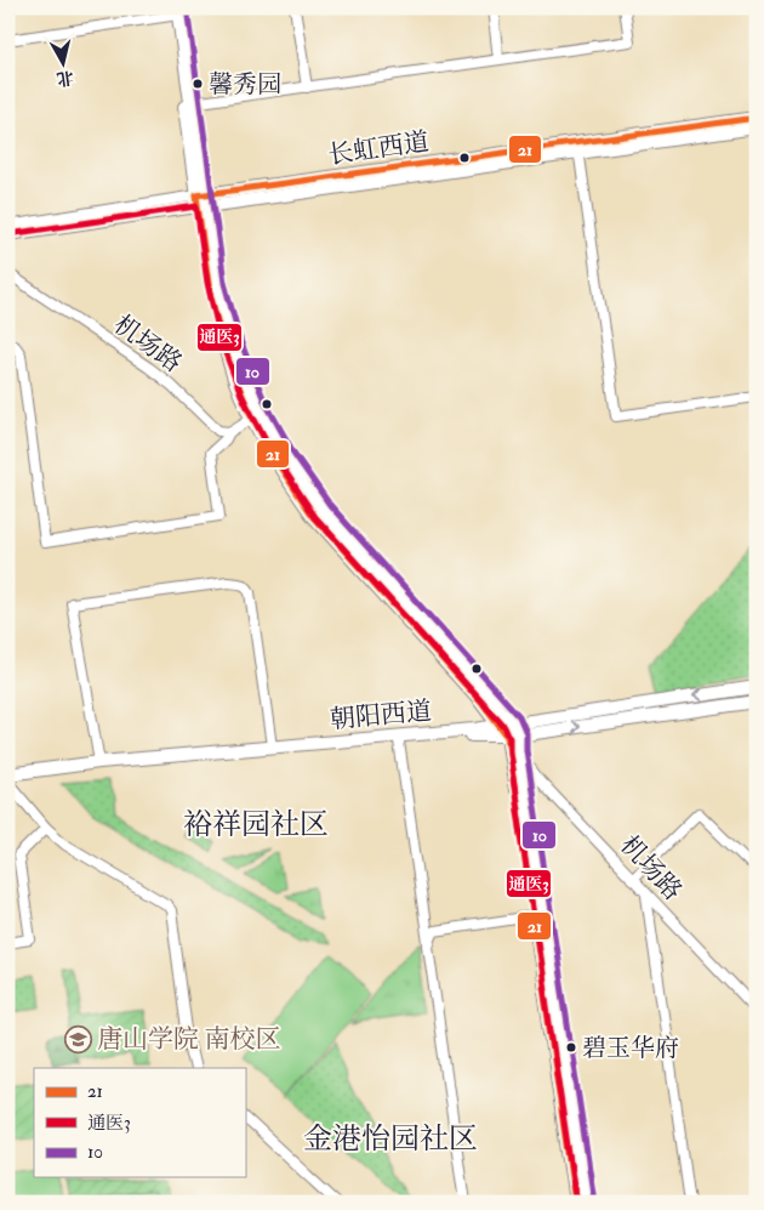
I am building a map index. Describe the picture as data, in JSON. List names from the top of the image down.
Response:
{
  "streets": {
    "main road": ["长虹西道", "朝阳西道"],
    "street": ["机场路"]
  },
  "districts": ["裕祥园社区", "金港怡园社区"],
  "places": {
    "other": ["馨秀园", "碧玉华府"],
    "school or university": ["唐山学院 南校区"]
  },
  "lines": ["transit line 10", "transit line 21", "transit line 通医3"],
  "legend": ["21", "通医3", "10"],
  "north": "bottom"
}
